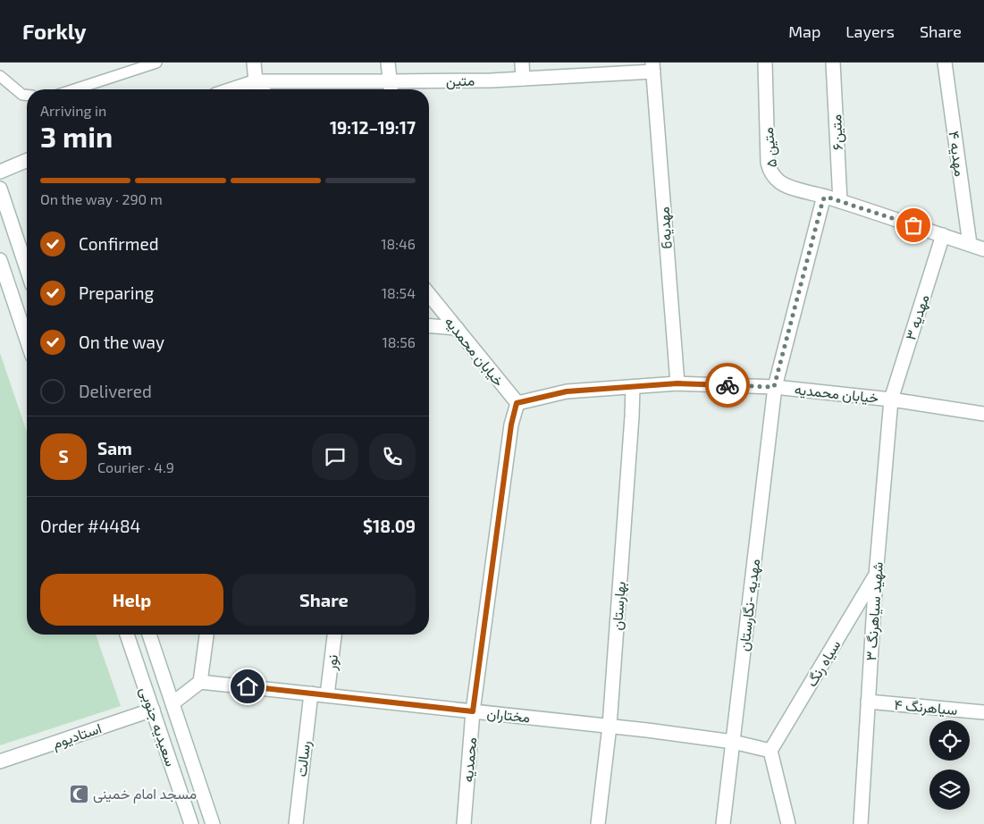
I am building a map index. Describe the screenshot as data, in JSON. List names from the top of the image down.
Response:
{
  "streets": {
    "street": [
      "متین",
      "متین۶",
      "متین ۵",
      "مهدیه ۴",
      "مهدیه6",
      "مهدیه ۳",
      "خیابان محمدیه",
      "مهدیه -نگارستان",
      "بهارستان",
      "شهید سیاهرنگ ۳",
      "نور",
      "سیاه رنگ",
      "سیاهرنگ ۴",
      "مختاران",
      "سعیدیه جنوبی",
      "استادیوم",
      "رسالت",
      "محمدیه"
    ]
  },
  "crossings": [
    ["متین", "مهدیه6"],
    ["متین۶", "متین ۵"],
    ["متین ۵", "مهدیه ۴"],
    ["متین ۵", "مهدیه ۳"],
    ["متین ۵", "مهدیه -نگارستان"],
    ["مهدیه6", "خیابان محمدیه"],
    ["مهدیه ۳", "خیابان محمدیه"],
    ["مهدیه ۳", "شهید سیاهرنگ ۳"],
    ["خیابان محمدیه", "مهدیه -نگارستان"],
    ["خیابان محمدیه", "بهارستان"],
    ["خیابان محمدیه", "شهید سیاهرنگ ۳"],
    ["خیابان محمدیه", "محمدیه"],
    ["مهدیه -نگارستان", "مختاران"],
    ["بهارستان", "مختاران"],
    ["شهید سیاهرنگ ۳", "سیاه رنگ"],
    ["شهید سیاهرنگ ۳", "سیاهرنگ ۴"],
    ["نور", "مختاران"],
    ["سیاه رنگ", "مختاران"],
    ["مختاران", "رسالت"],
    ["مختاران", "محمدیه"],
    ["سعیدیه جنوبی", "استادیوم"]
  ],
  "places": {
    "mosque": ["مسجد امام خمینی"]
  },
  "page": {
    "header": "Forkly",
    "nav": ["Map", "Layers", "Share"],
    "heading": ["3 min", "Arriving in", "19:12–19:17"],
    "panel": [
      "Sam",
      "Courier · 4.9",
      "Order #4484",
      "$18.09"
    ],
    "bar": "On the way · 290 m",
    "list": [
      ["Confirmed", "18:46"],
      ["Preparing", "18:54"],
      ["On the way", "18:56"],
      "Delivered"
    ],
    "round": "S",
    "buttons": ["Help", "Share"]
  }
}
